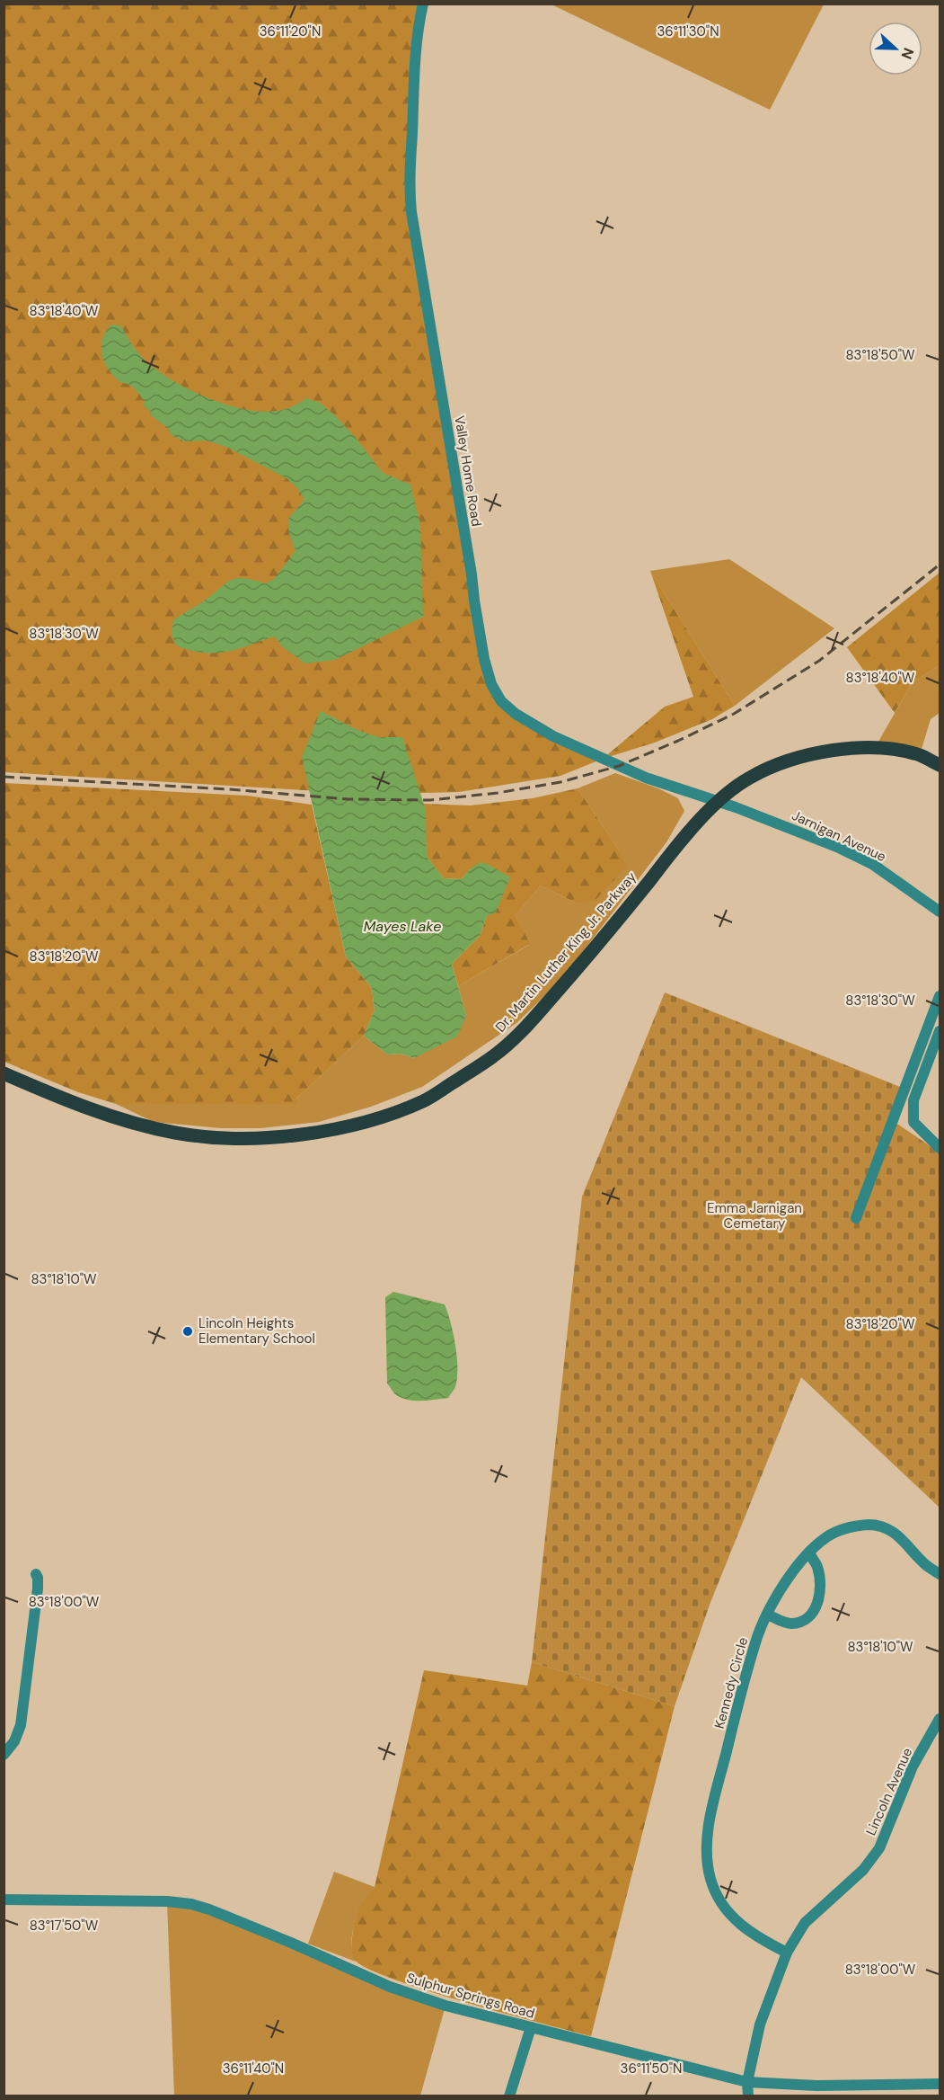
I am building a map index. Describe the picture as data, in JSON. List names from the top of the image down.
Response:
{
  "streets": {
    "main road": ["Dr. Martin Luther King Jr. Parkway"],
    "street": [
      "Valley Home Road",
      "Jarnigan Avenue",
      "Kennedy Circle",
      "Lincoln Avenue",
      "Sulphur Springs Road"
    ]
  },
  "crossings": [
    ["Valley Home Road", "Jarnigan Avenue"],
    ["Valley Home Road", "Dr. Martin Luther King Jr. Parkway"],
    ["Jarnigan Avenue", "Dr. Martin Luther King Jr. Parkway"],
    ["Kennedy Circle", "Lincoln Avenue"],
    ["Lincoln Avenue", "Sulphur Springs Road"]
  ],
  "water": ["Mayes Lake"],
  "parks": ["Emma Jarnigan Cemetary"],
  "places": ["Lincoln Heights Elementary School"],
  "north": "right",
  "coordinates": [
    "36°11'30\"N",
    "36°11'20\"N",
    "83°18'40\"W",
    "83°18'50\"W",
    "83°18'30\"W",
    "83°18'20\"W",
    "83°18'10\"W",
    "83°18'00\"W",
    "83°17'50\"W",
    "36°11'40\"N",
    "36°11'50\"N"
  ]
}
